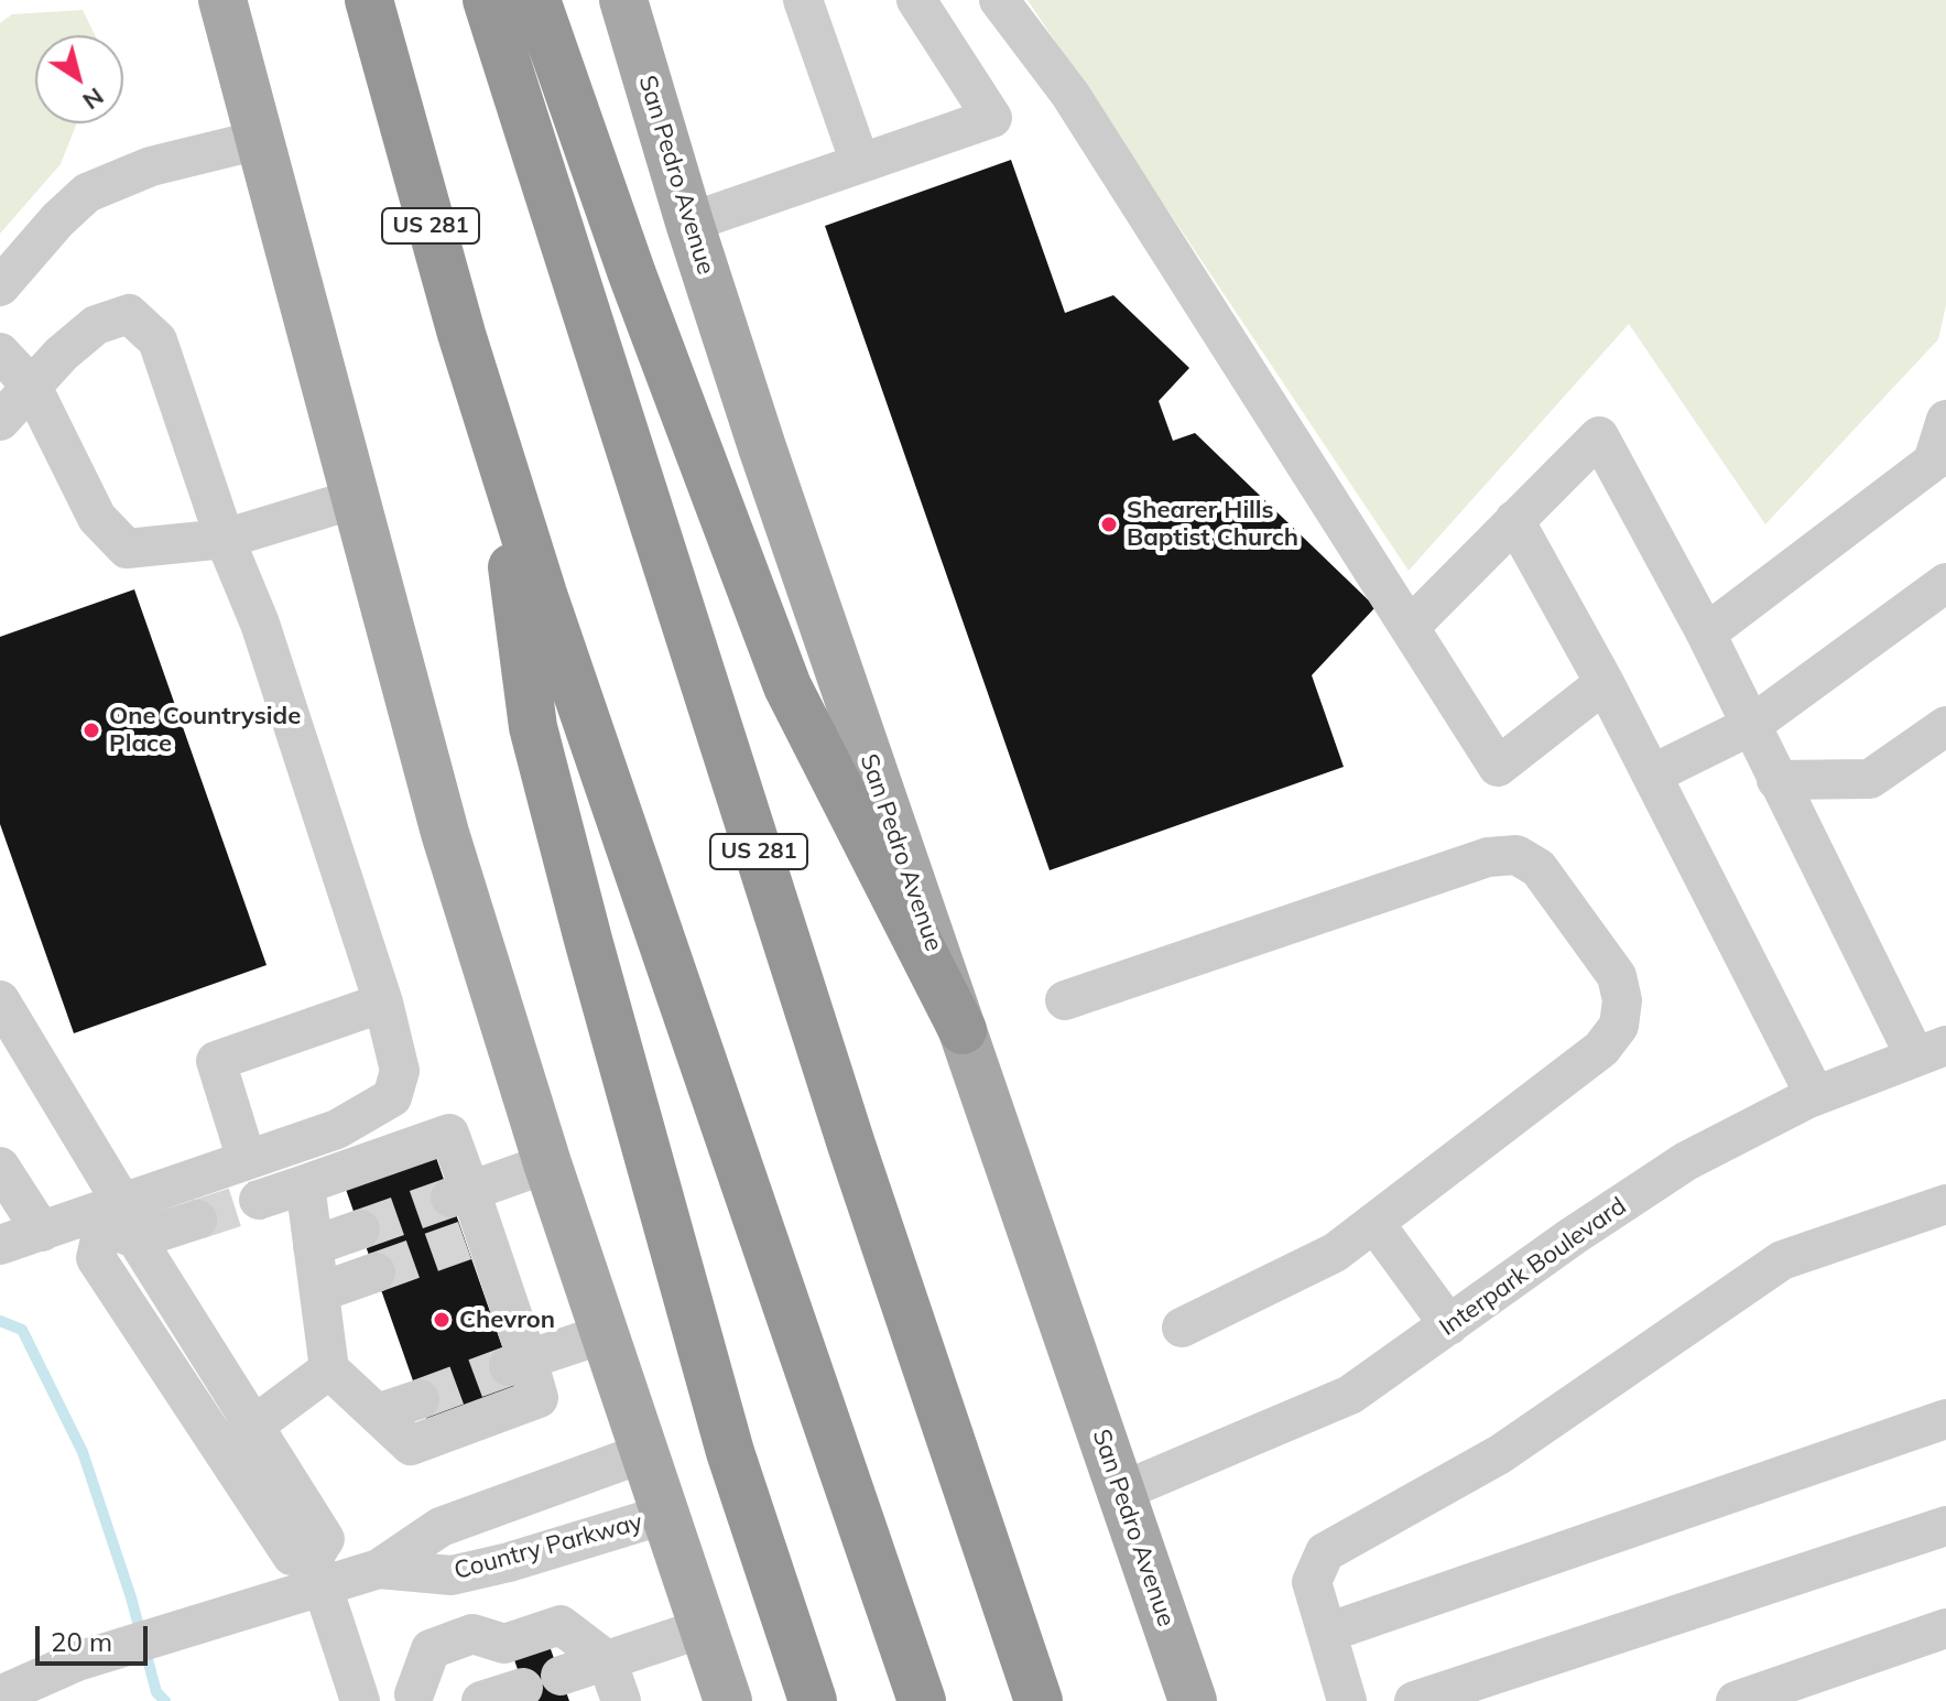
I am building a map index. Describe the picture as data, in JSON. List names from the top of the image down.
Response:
{
  "streets": {
    "highway": ["US 281"],
    "main road": ["San Pedro Avenue"],
    "street": ["Interpark Boulevard", "Country Parkway"]
  },
  "crossings": [
    ["San Pedro Avenue", "Interpark Boulevard"]
  ],
  "places": ["Shearer Hills Baptist Church", "One Countryside Place", "Chevron"],
  "scale_bar": "20 m",
  "north": "bottom right"
}
